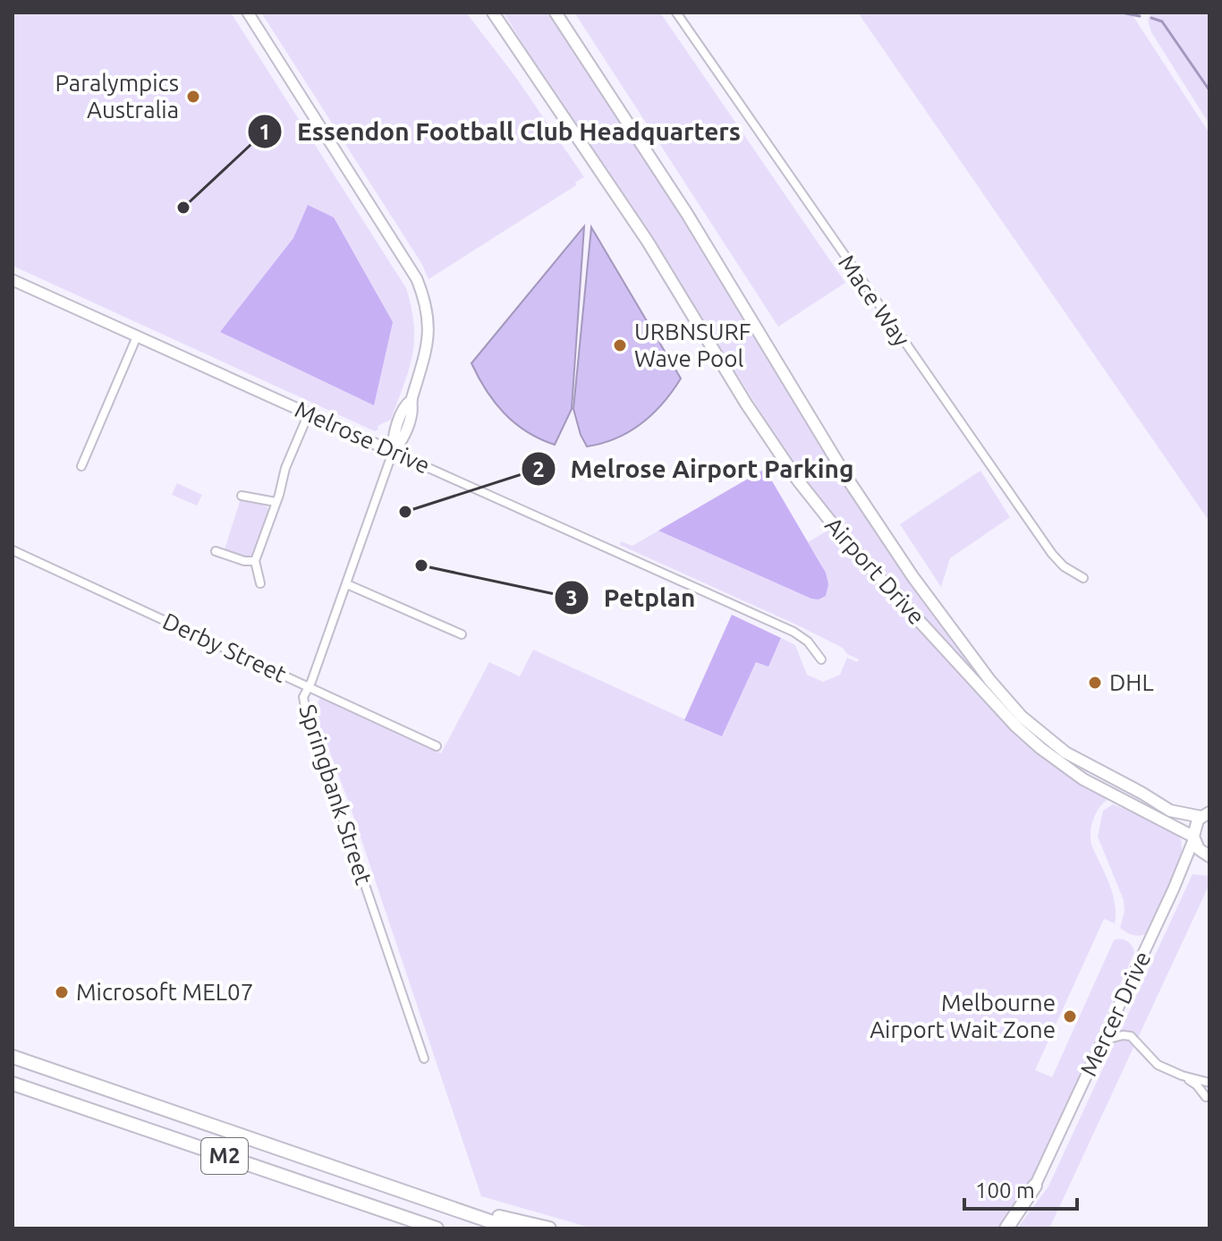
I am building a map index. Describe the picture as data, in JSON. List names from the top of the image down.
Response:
{
  "streets": {
    "highway": ["M2"],
    "main road": ["Airport Drive"],
    "street": [
      "Mace Way",
      "Melrose Drive",
      "Derby Street",
      "Springbank Street",
      "Mercer Drive"
    ]
  },
  "crossings": [
    ["Melrose Drive", "Springbank Street"],
    ["Airport Drive", "Mercer Drive"],
    ["Derby Street", "Springbank Street"]
  ],
  "places": [
    "Paralympics Australia",
    "Essendon Football Club Headquarters",
    "URBNSURF Wave Pool",
    "Melrose Airport Parking",
    "Petplan",
    "DHL",
    "Microsoft MEL07",
    "Melbourne Airport Wait Zone"
  ],
  "scale_bar": "100 m"
}
